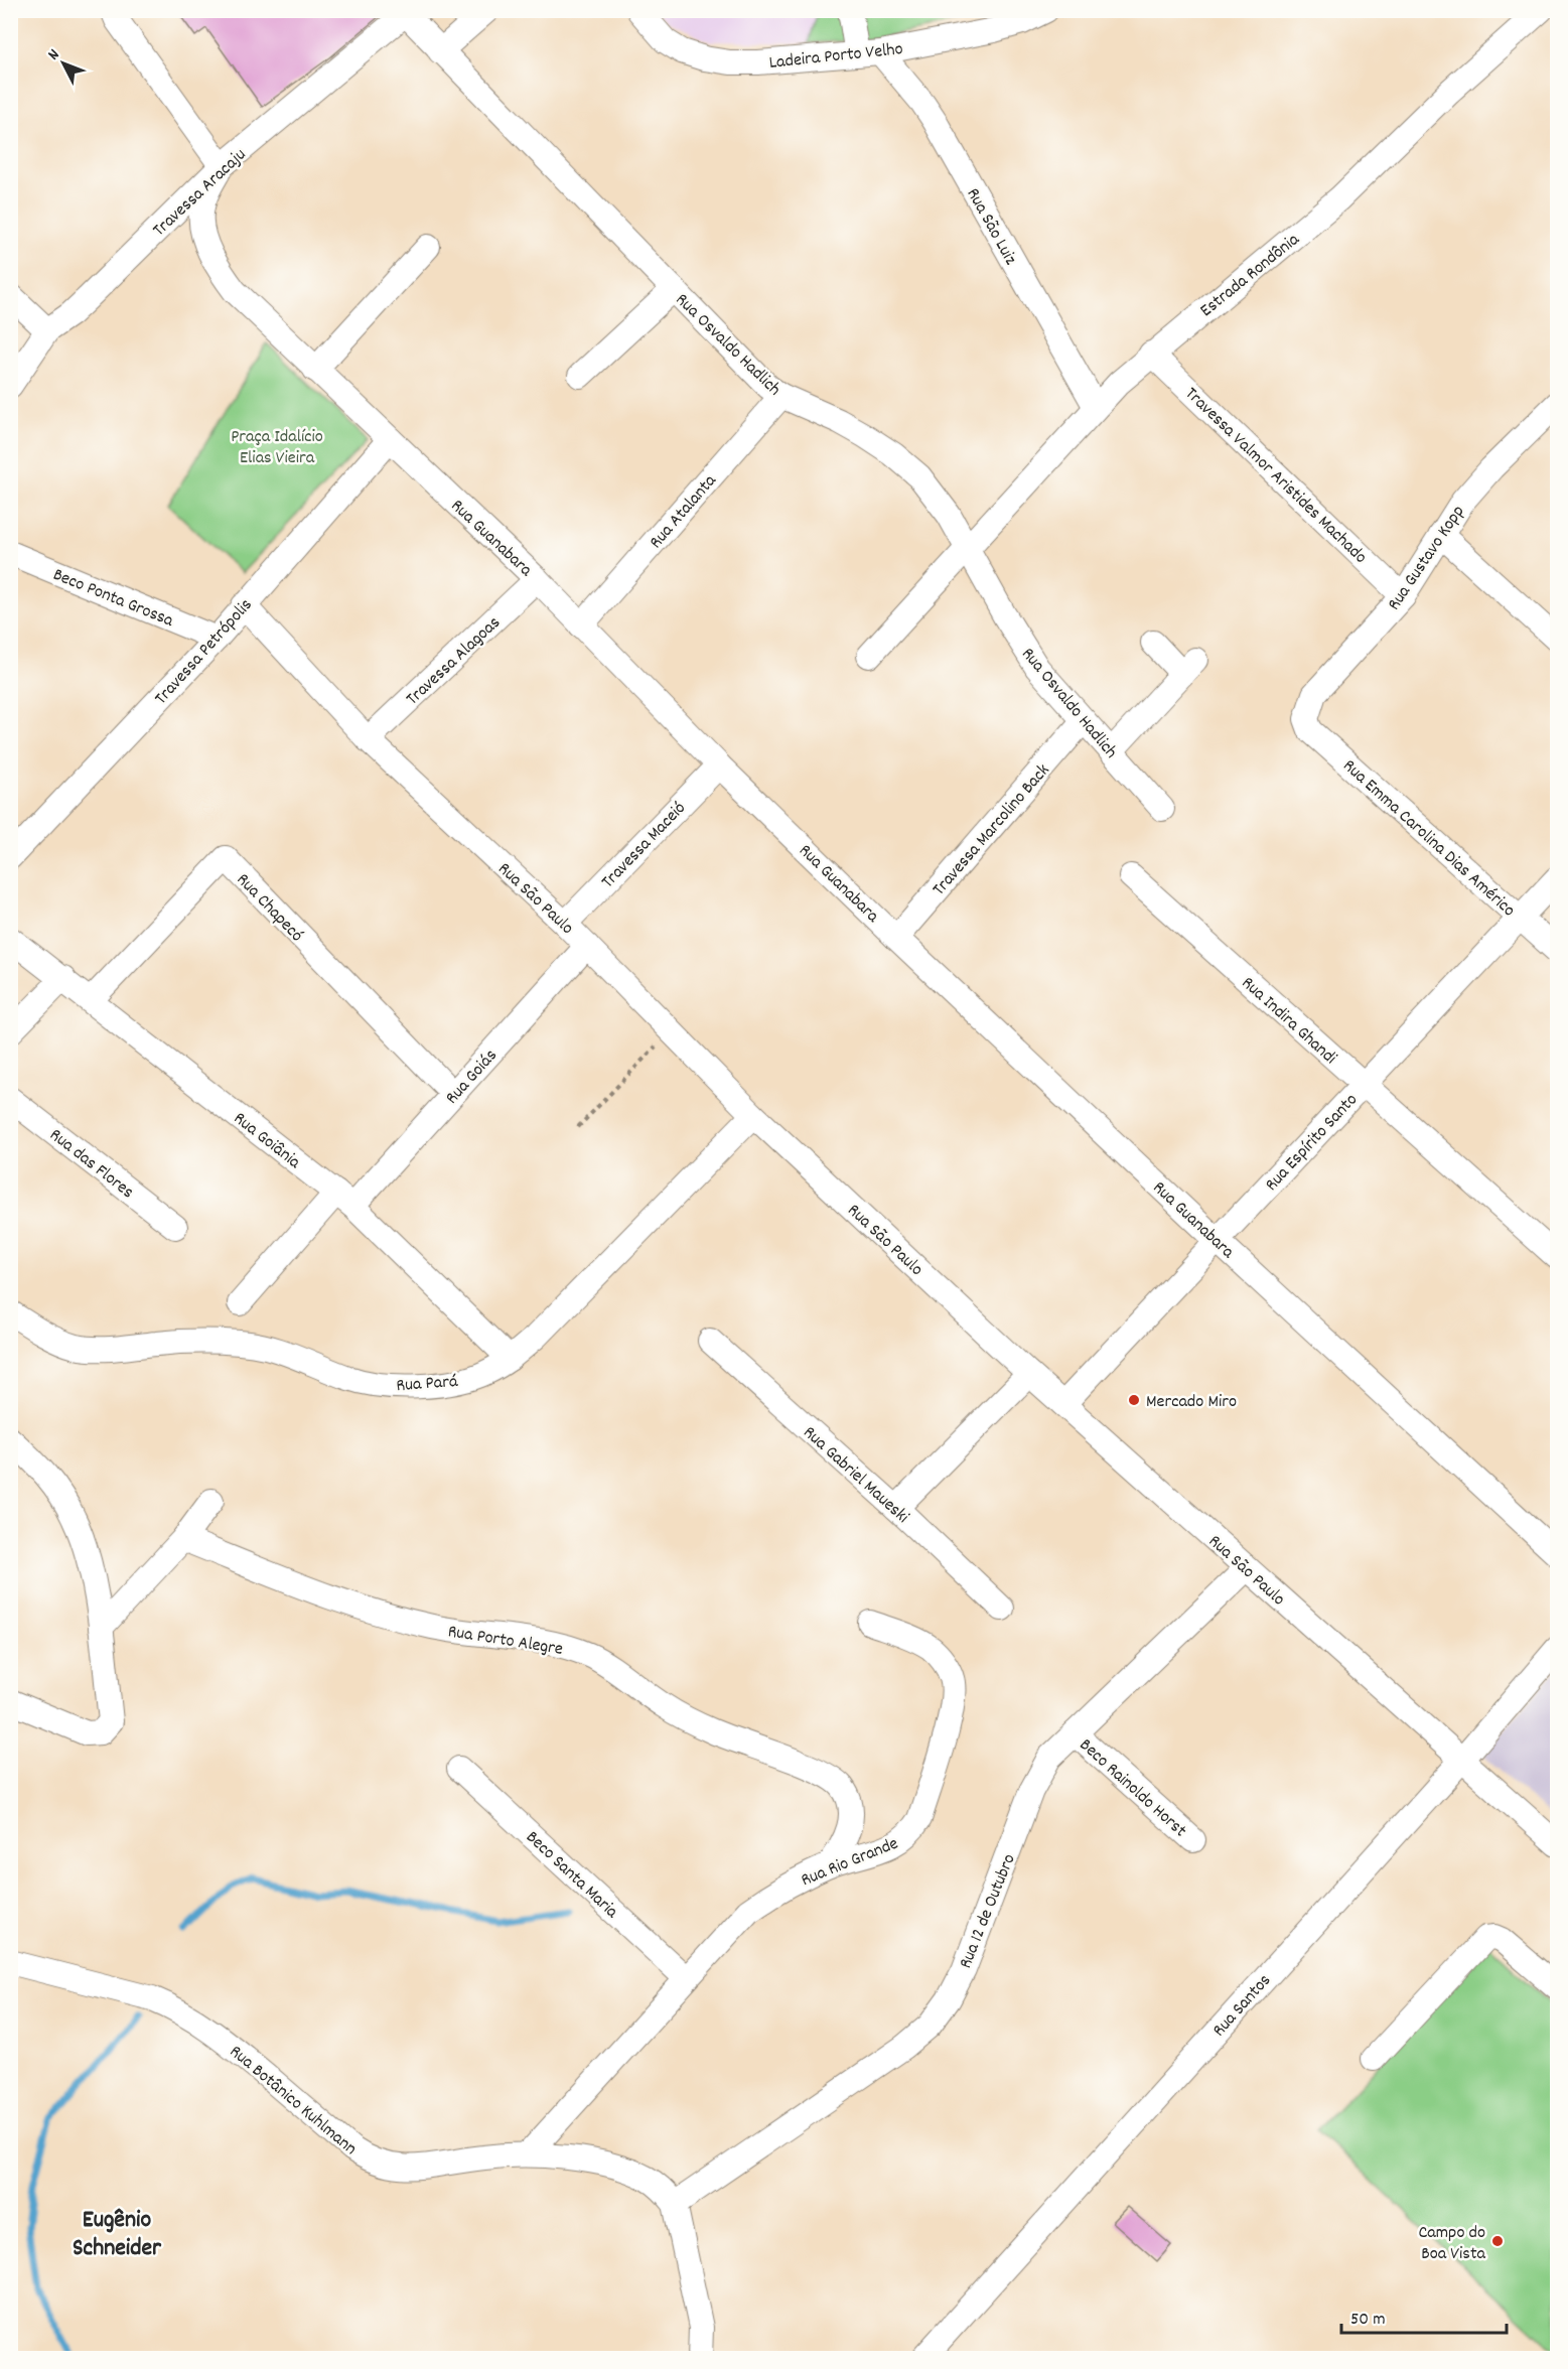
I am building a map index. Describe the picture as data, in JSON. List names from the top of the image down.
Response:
{
  "streets": {
    "street": [
      "Ladeira Porto Velho",
      "Travessa Aracaju",
      "Rua São Luiz",
      "Estrada Rondônia",
      "Rua Osvaldo Hadlich",
      "Travessa Valmor Aristides Machado",
      "Rua Atalanta",
      "Rua Guanabara",
      "Rua Gustavo Kopp",
      "Beco Ponta Grossa",
      "Travessa Petrópolis",
      "Travessa Alagoas",
      "Travessa Marcolino Back",
      "Rua Emma Carolina Dias Américo",
      "Travessa Maceió",
      "Rua São Paulo",
      "Rua Chapecó",
      "Rua Indira Ghandi",
      "Rua Goiás",
      "Rua Goiânia",
      "Rua Espírito Santo",
      "Rua das Flores",
      "Rua Pará",
      "Rua Gabriel Maueski",
      "Rua Porto Alegre",
      "Beco Rainoldo Horst",
      "Rua Rio Grande",
      "Beco Santa Maria",
      "Rua 12 de Outubro",
      "Rua Santos",
      "Rua Botânico Kuhlmann"
    ]
  },
  "crossings": [
    ["Ladeira Porto Velho", "Rua São Luiz"],
    ["Travessa Aracaju", "Rua Osvaldo Hadlich"],
    ["Travessa Aracaju", "Rua Guanabara"],
    ["Rua São Luiz", "Estrada Rondônia"],
    ["Estrada Rondônia", "Rua Osvaldo Hadlich"],
    ["Estrada Rondônia", "Travessa Valmor Aristides Machado"],
    ["Rua Osvaldo Hadlich", "Rua Atalanta"],
    ["Rua Osvaldo Hadlich", "Travessa Marcolino Back"],
    ["Travessa Valmor Aristides Machado", "Rua Gustavo Kopp"],
    ["Rua Atalanta", "Rua Guanabara"],
    ["Rua Guanabara", "Travessa Petrópolis"],
    ["Rua Guanabara", "Travessa Alagoas"],
    ["Rua Guanabara", "Travessa Marcolino Back"],
    ["Rua Guanabara", "Travessa Maceió"],
    ["Rua Guanabara", "Rua Espírito Santo"],
    ["Rua Gustavo Kopp", "Rua Emma Carolina Dias Américo"],
    ["Beco Ponta Grossa", "Travessa Petrópolis"],
    ["Travessa Petrópolis", "Rua São Paulo"],
    ["Travessa Alagoas", "Rua São Paulo"],
    ["Rua Emma Carolina Dias Américo", "Rua Espírito Santo"],
    ["Travessa Maceió", "Rua São Paulo"],
    ["Rua São Paulo", "Rua Goiás"],
    ["Rua São Paulo", "Rua Espírito Santo"],
    ["Rua São Paulo", "Rua Pará"],
    ["Rua São Paulo", "Rua 12 de Outubro"],
    ["Rua São Paulo", "Rua Santos"],
    ["Rua Chapecó", "Rua Goiás"],
    ["Rua Chapecó", "Rua Goiânia"],
    ["Rua Indira Ghandi", "Rua Espírito Santo"],
    ["Rua Goiás", "Rua Goiânia"],
    ["Rua Goiânia", "Rua Pará"],
    ["Rua Porto Alegre", "Rua Rio Grande"],
    ["Beco Rainoldo Horst", "Rua 12 de Outubro"],
    ["Rua Rio Grande", "Beco Santa Maria"],
    ["Rua Rio Grande", "Rua Botânico Kuhlmann"],
    ["Rua 12 de Outubro", "Rua Botânico Kuhlmann"]
  ],
  "districts": ["Eugênio Schneider"],
  "parks": ["Praça Idalício Elias Vieira"],
  "places": ["Mercado Miro", "Campo do Boa Vista"],
  "scale_bar": "50 m",
  "north": "top left"
}
